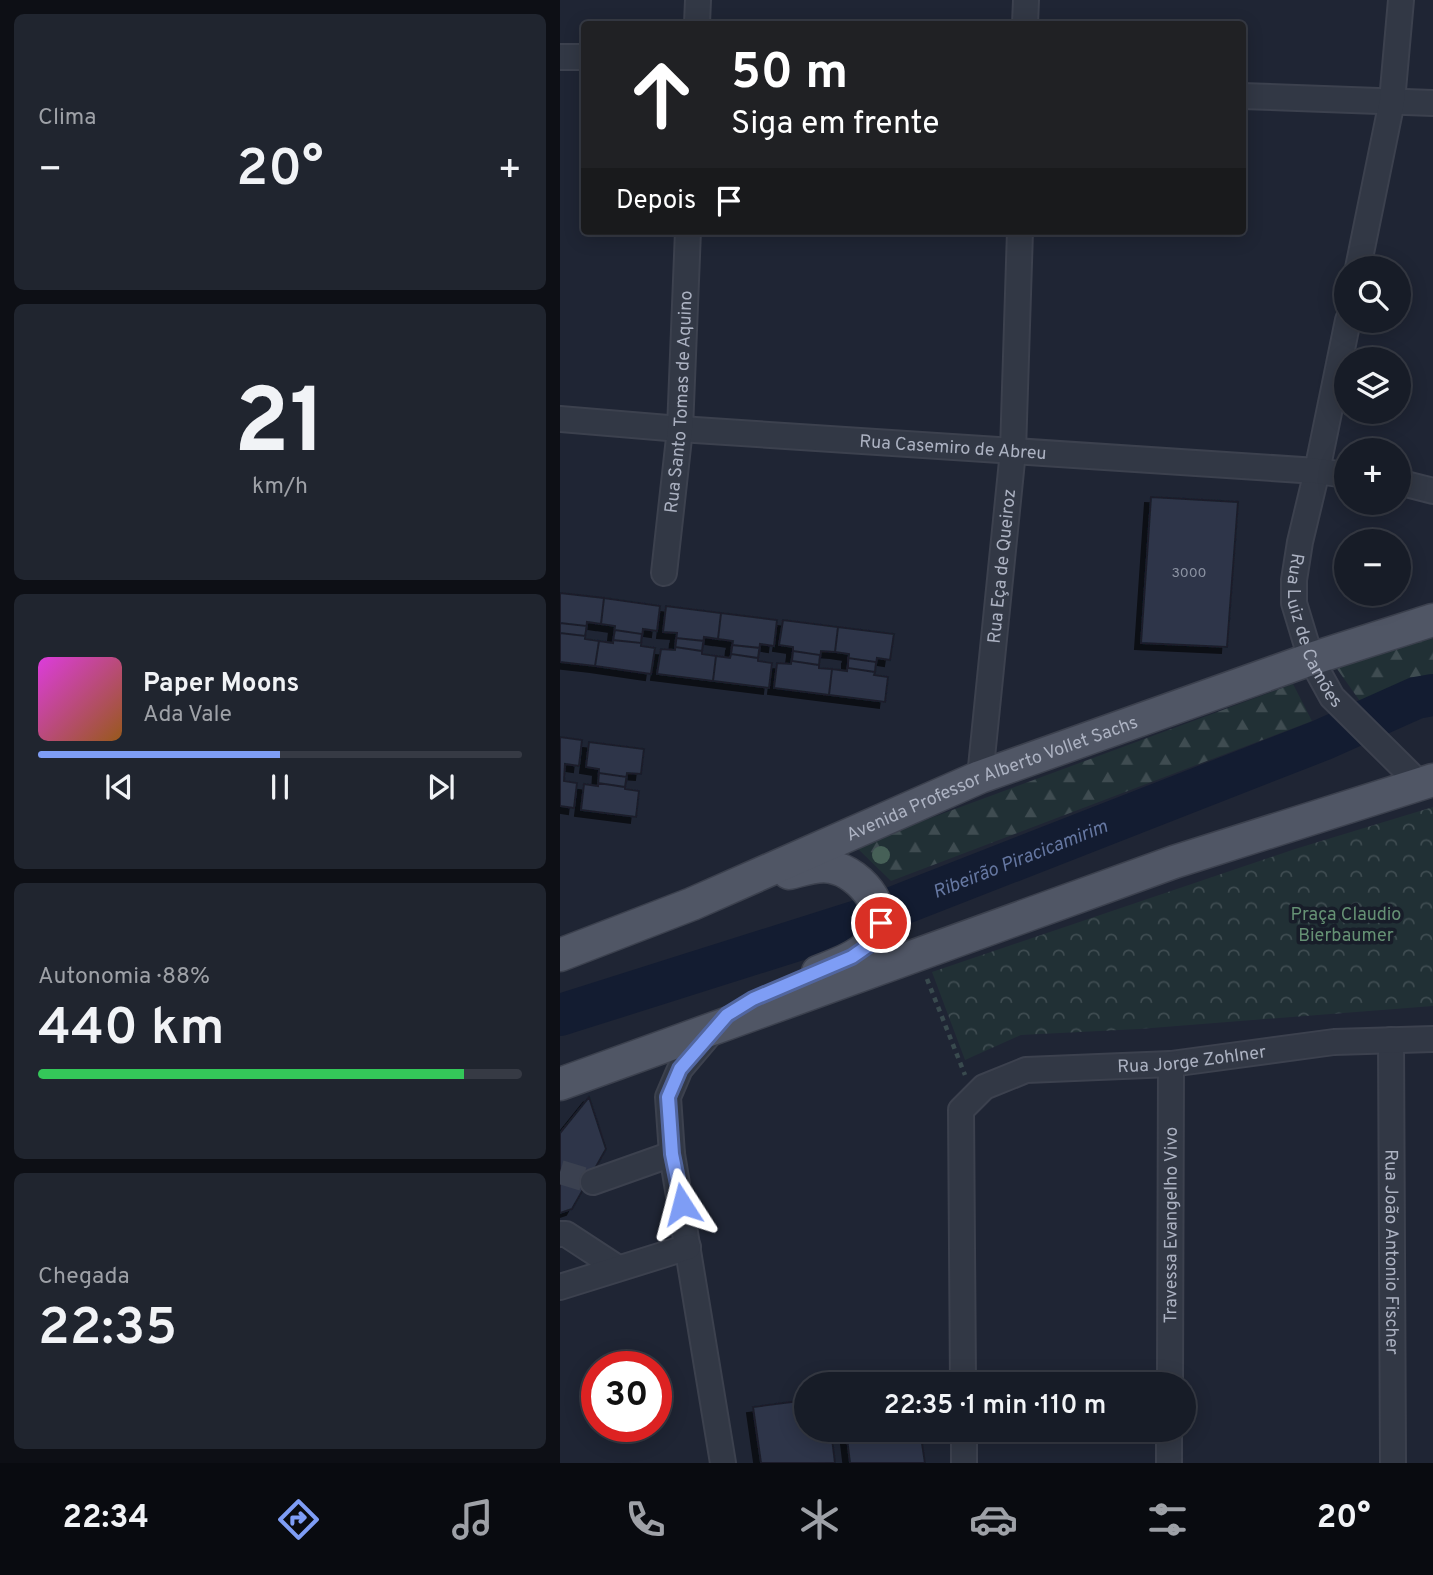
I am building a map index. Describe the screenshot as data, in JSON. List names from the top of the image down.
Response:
{
  "streets": {
    "main road": ["Avenida Professor Alberto Vollet Sachs"],
    "street": [
      "Rua Santo Tomas de Aquino",
      "Rua Casemiro de Abreu",
      "Rua Eça de Queiroz",
      "Rua Luiz de Camões",
      "Rua Jorge Zohlner",
      "Travessa Evangelho Vivo",
      "Rua João Antonio Fischer"
    ]
  },
  "crossings": [
    ["Rua Santo Tomas de Aquino", "Rua Casemiro de Abreu"],
    ["Rua Casemiro de Abreu", "Rua Eça de Queiroz"],
    ["Rua Casemiro de Abreu", "Rua Luiz de Camões"],
    ["Rua Eça de Queiroz", "Avenida Professor Alberto Vollet Sachs"],
    ["Rua Luiz de Camões", "Avenida Professor Alberto Vollet Sachs"],
    ["Rua Jorge Zohlner", "Travessa Evangelho Vivo"],
    ["Rua Jorge Zohlner", "Rua João Antonio Fischer"]
  ],
  "water": ["Ribeirão Piracicamirim"],
  "parks": ["Praça Claudio Bierbaumer"],
  "house_numbers": ["3000"],
  "page": {
    "tile": [
      "Clima",
      ["21", "km/h"],
      ["Autonomia · 88%", "440 km"],
      ["Chegada", "22:35"]
    ],
    "turn": ["50 m", "Siga em frente"],
    "heat": ["−", "20°", "+"],
    "then": "Depois",
    "map_buttons": ["+", "−"],
    "song": ["Paper Moons", "Ada Vale"],
    "limit": "30",
    "trip": "22:35 · 1 min · 110 m",
    "tabs": ["22:34", "20°"]
  }
}
